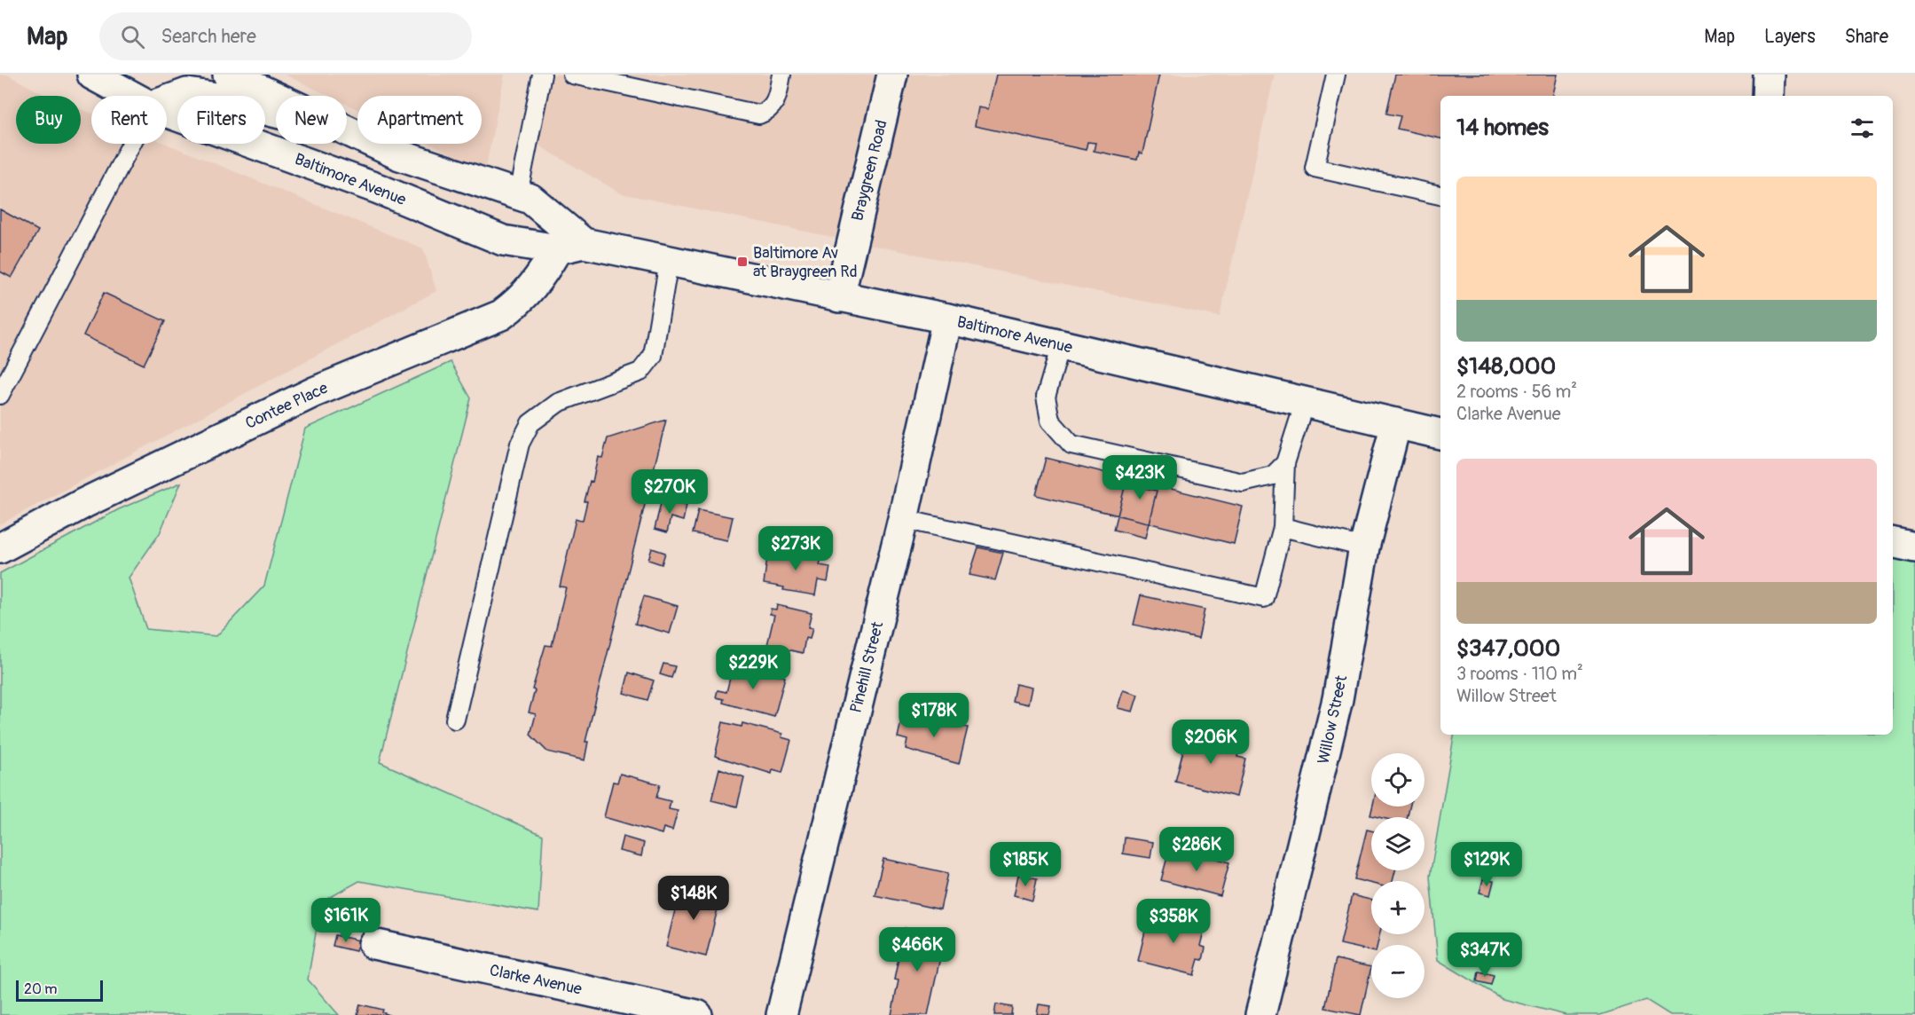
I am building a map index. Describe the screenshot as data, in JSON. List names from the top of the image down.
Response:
{
  "streets": {
    "street": [
      "Braygreen Road",
      "Baltimore Avenue",
      "Contee Place",
      "Pinehill Street",
      "Willow Street",
      "Clarke Avenue"
    ]
  },
  "crossings": [
    ["Braygreen Road", "Baltimore Avenue"],
    ["Baltimore Avenue", "Contee Place"],
    ["Baltimore Avenue", "Pinehill Street"],
    ["Baltimore Avenue", "Willow Street"]
  ],
  "places": {
    "transit": ["Baltimore Av at Braygreen Rd"]
  },
  "scale_bar": "20 m",
  "page": {
    "header": "Map",
    "search": "Search here",
    "nav": ["Map", "Layers", "Share"],
    "chip": [
      "Buy",
      "Rent",
      "Filters",
      "New",
      "Apartment"
    ],
    "heading": "14 homes",
    "list": [
      {
        "name": "$148,000",
        "note": "2 rooms · 56 m² · Clarke Avenue"
      },
      {
        "name": "$347,000",
        "note": "3 rooms · 110 m² · Willow Street"
      }
    ],
    "price": [
      "$423K",
      "$270K",
      "$273K",
      "$229K",
      "$178K",
      "$206K",
      "$286K",
      "$185K",
      "$129K",
      "$148K",
      "$161K",
      "$358K",
      "$466K",
      "$347K"
    ],
    "map_buttons": ["+", "−"],
    "scale": "20 m"
  }
}
